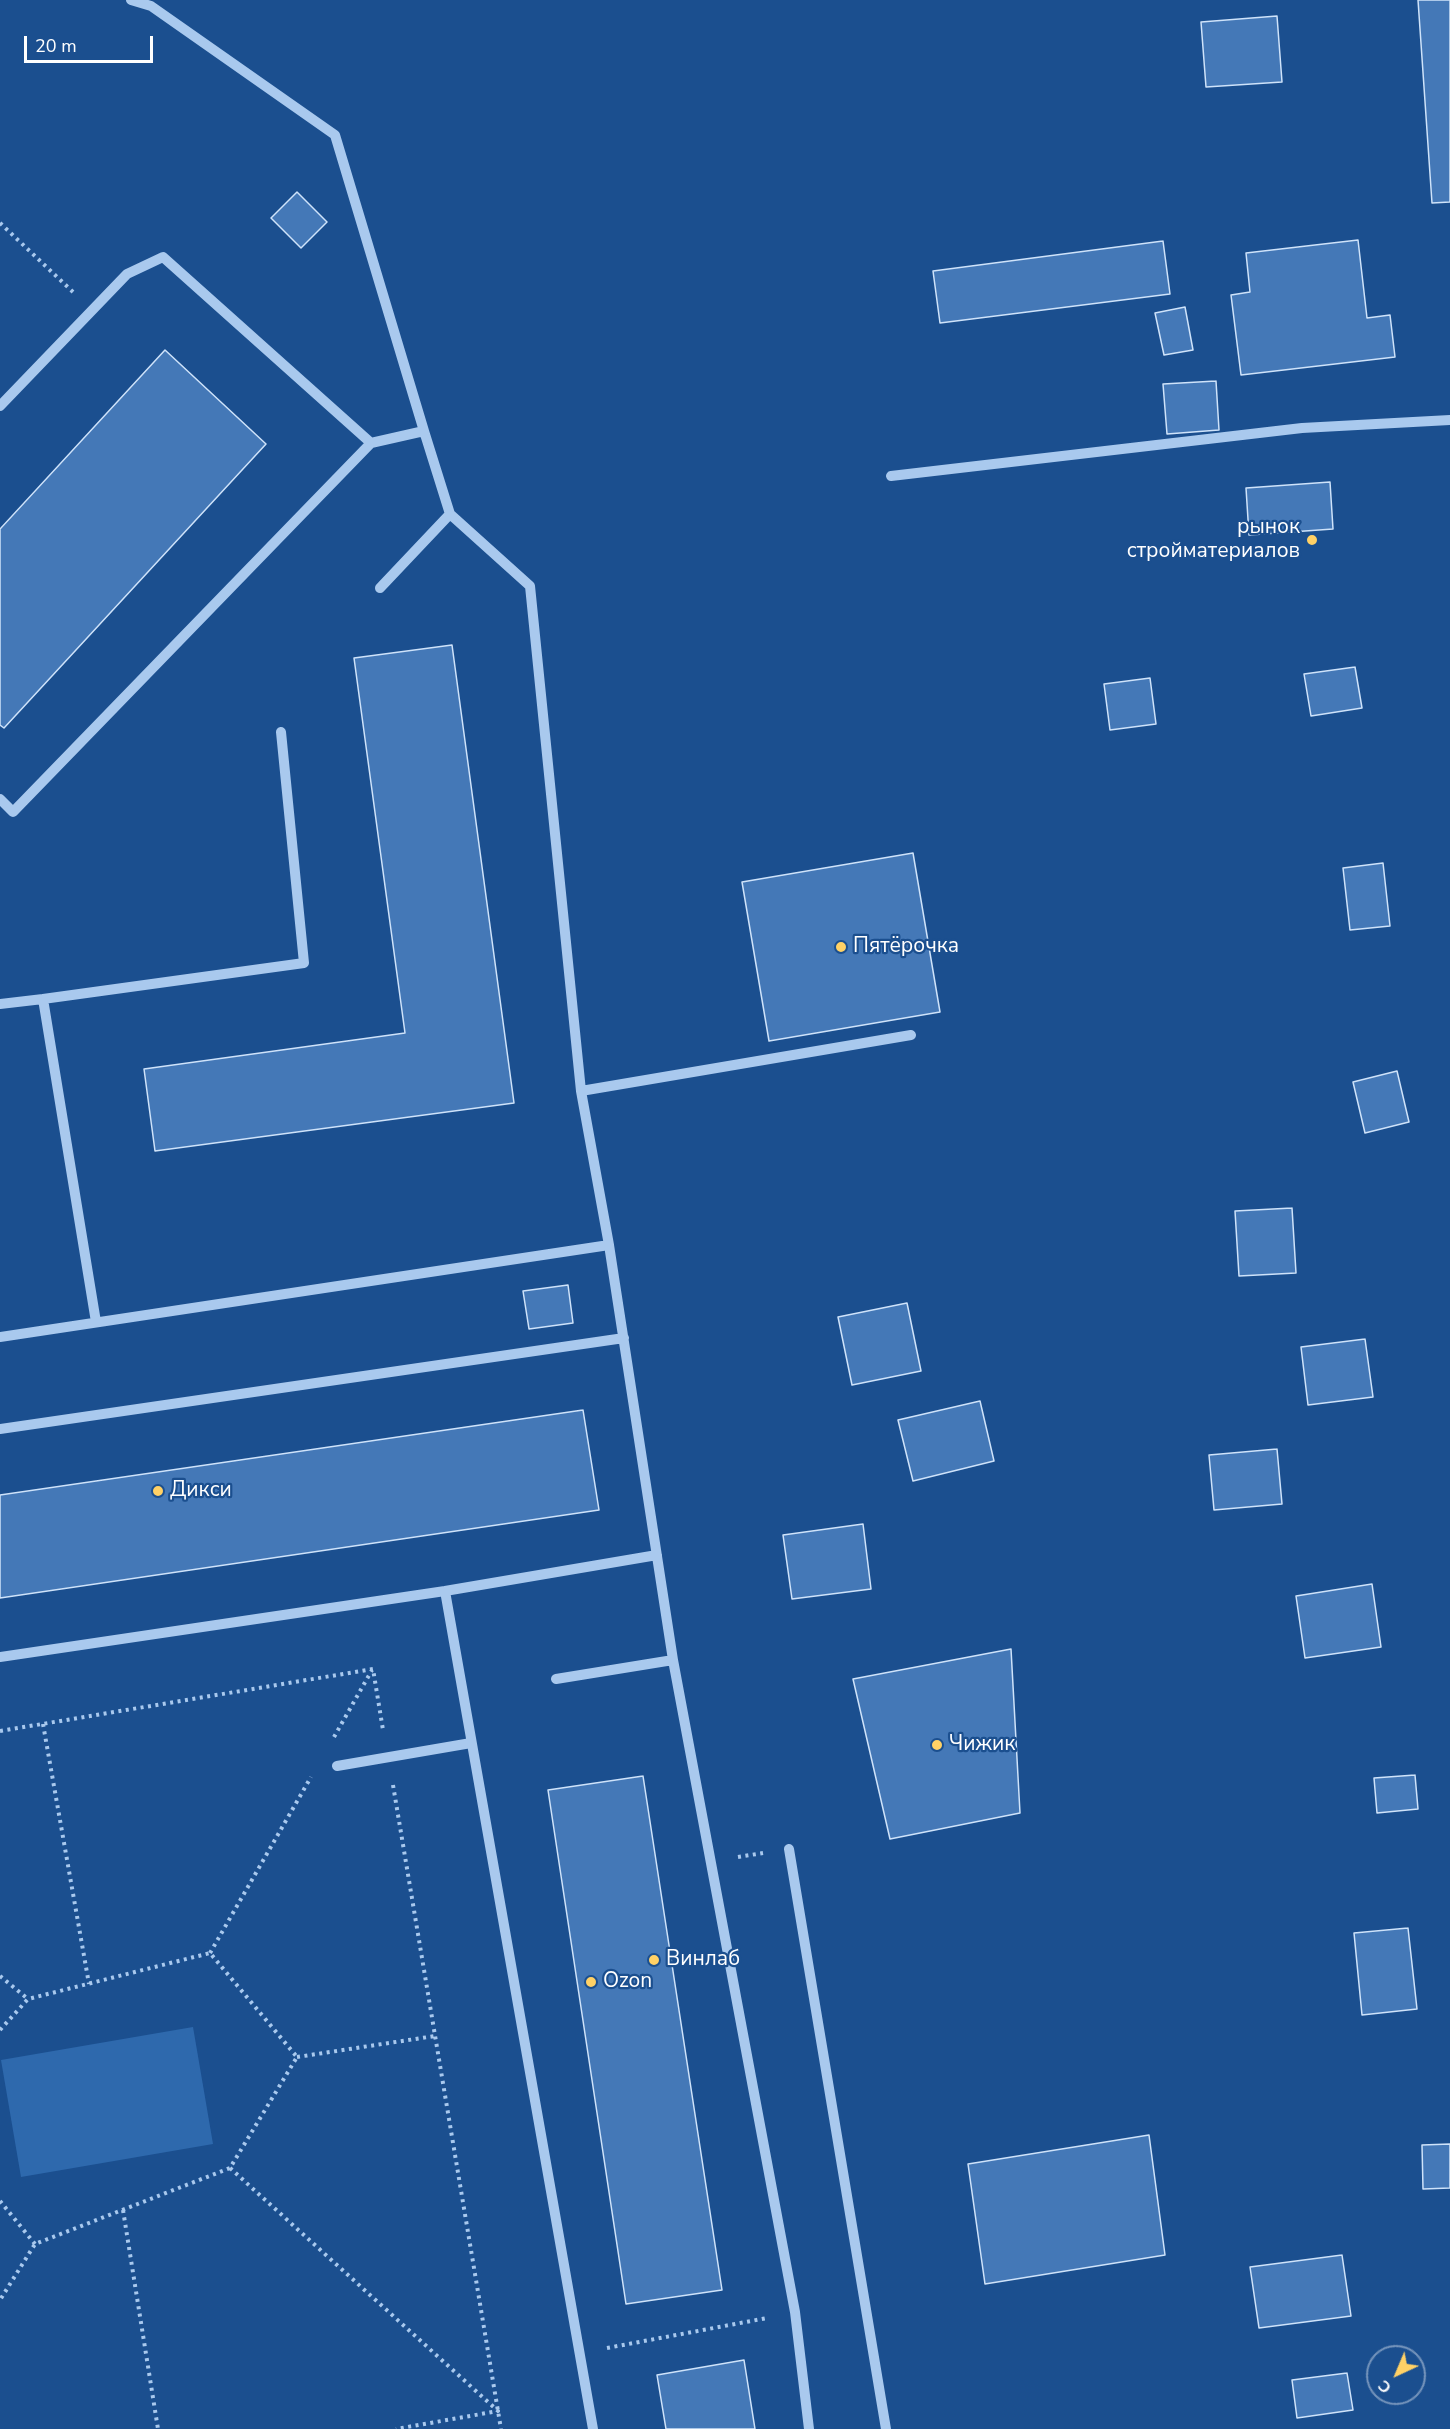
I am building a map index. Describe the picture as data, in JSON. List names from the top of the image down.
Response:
{
  "places": [
    "рынок стройматериалов",
    "Пятёрочка",
    "Дикси",
    "Чижик",
    "Винлаб",
    "Ozon"
  ],
  "scale_bar": "20 m",
  "north": "bottom left"
}
